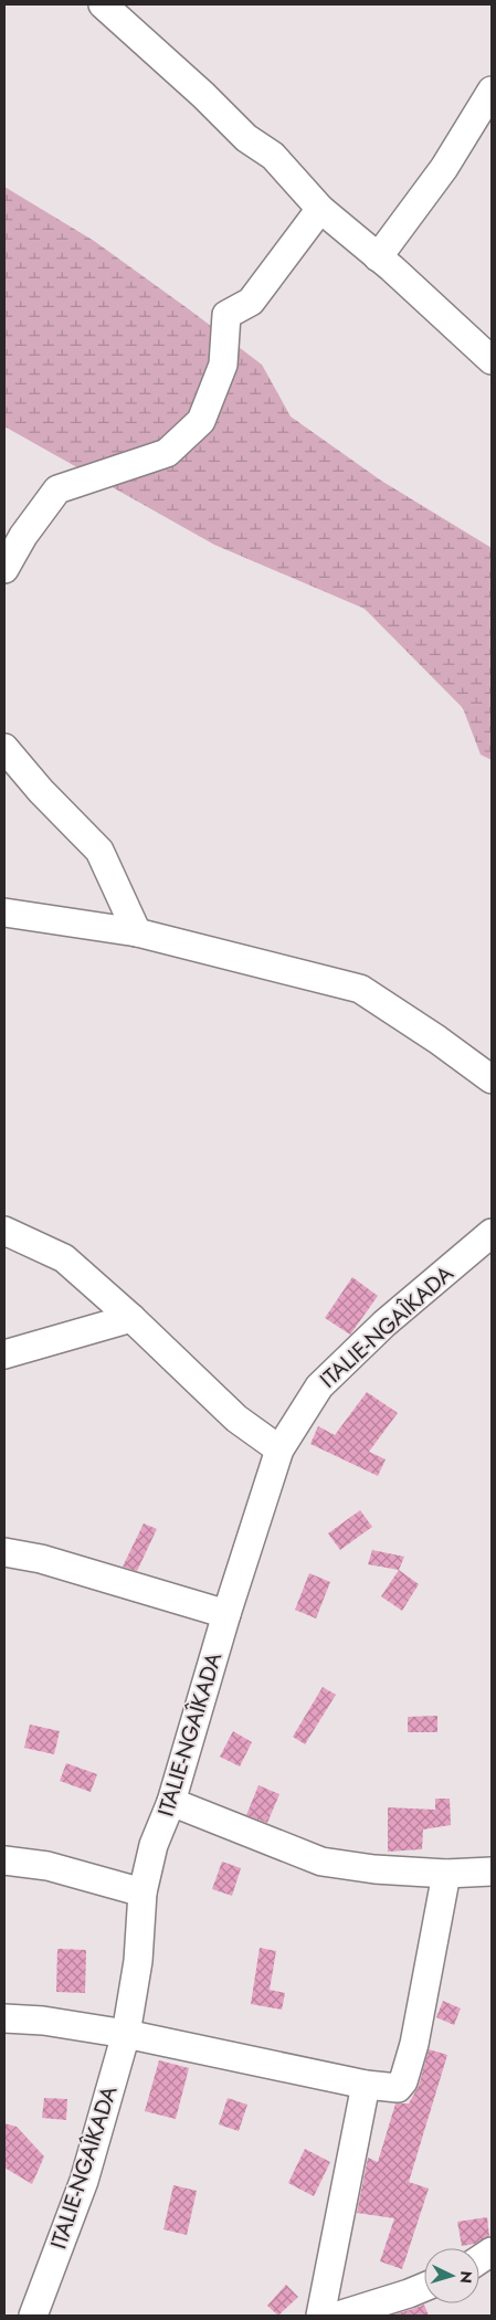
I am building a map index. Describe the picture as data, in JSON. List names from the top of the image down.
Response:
{
  "streets": {
    "street": ["ITALIE-NGAÎKADA"]
  },
  "north": "right"
}
